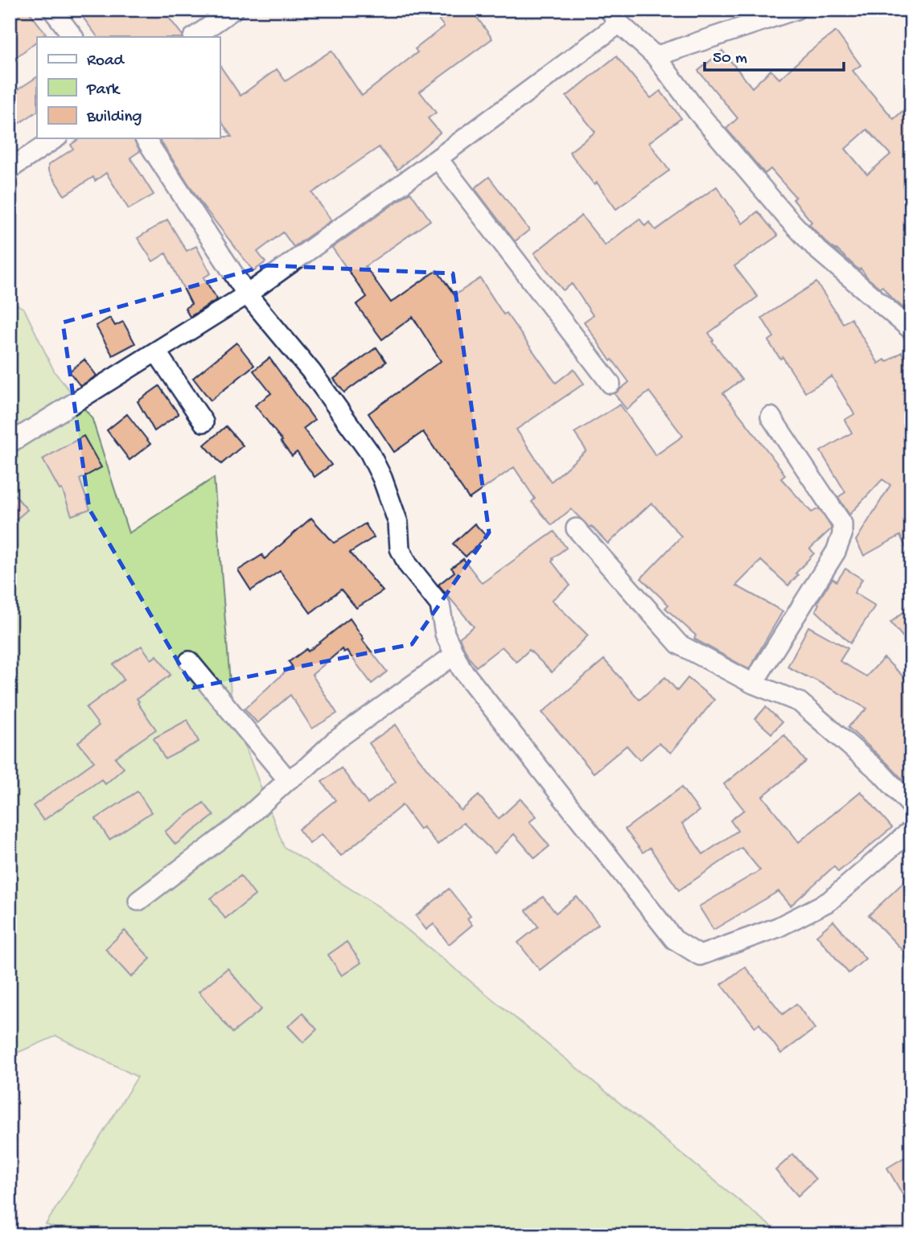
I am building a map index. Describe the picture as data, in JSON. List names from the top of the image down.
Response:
{
  "legend": ["Road", "Park", "Building"],
  "scale_bar": "50 m"
}
